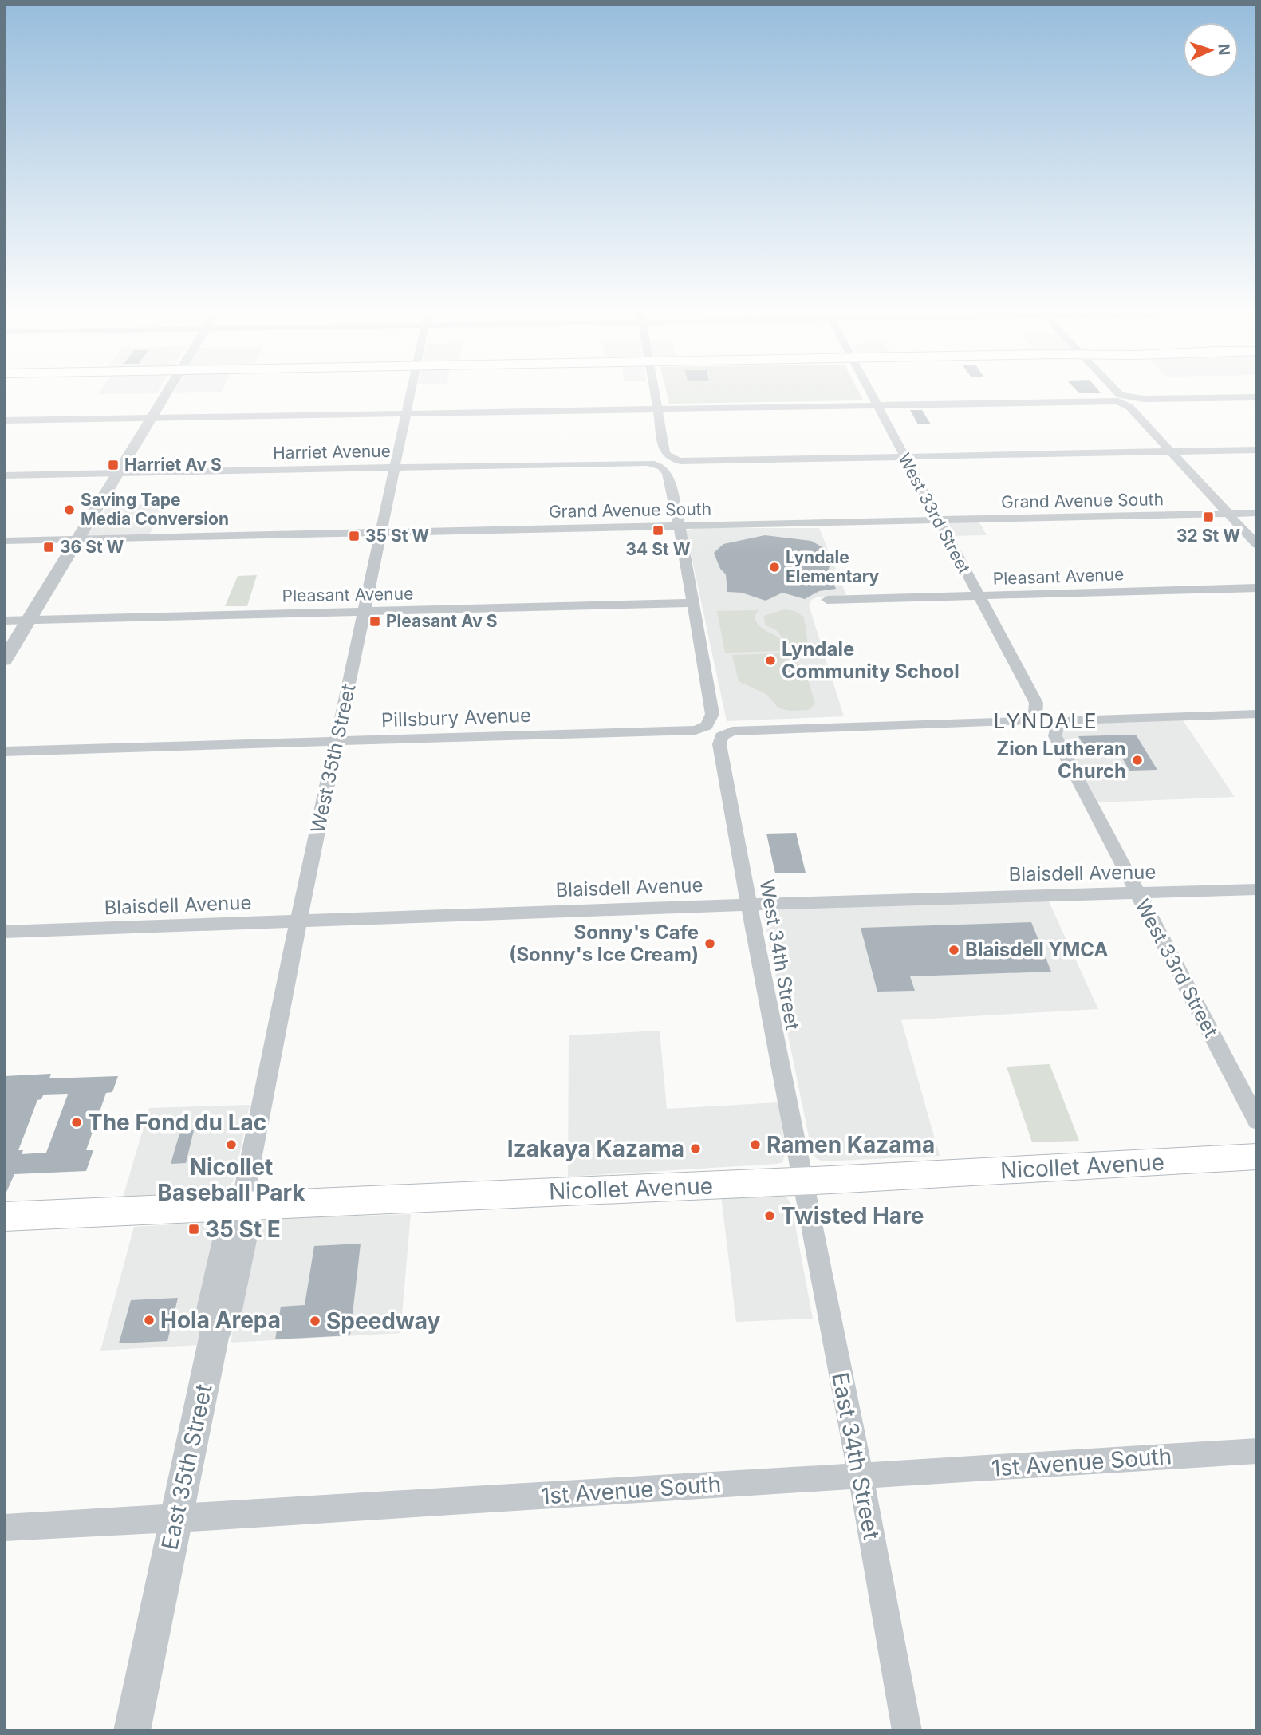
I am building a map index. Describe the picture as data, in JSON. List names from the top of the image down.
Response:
{
  "streets": {
    "main road": ["Nicollet Avenue"],
    "street": [
      "Harriet Avenue",
      "Grand Avenue South",
      "West 33rd Street",
      "Pleasant Avenue",
      "Pillsbury Avenue",
      "West 35th Street",
      "Blaisdell Avenue",
      "West 34th Street",
      "East 34th Street",
      "1st Avenue South",
      "East 35th Street"
    ]
  },
  "crossings": [
    ["Harriet Avenue", "West 35th Street"],
    ["Harriet Avenue", "West 34th Street"],
    ["Grand Avenue South", "West 33rd Street"],
    ["Grand Avenue South", "West 35th Street"],
    ["Grand Avenue South", "West 34th Street"],
    ["West 33rd Street", "Pleasant Avenue"],
    ["West 33rd Street", "Pillsbury Avenue"],
    ["West 33rd Street", "Blaisdell Avenue"],
    ["Pleasant Avenue", "West 35th Street"],
    ["Pleasant Avenue", "West 34th Street"],
    ["Pillsbury Avenue", "West 35th Street"],
    ["Pillsbury Avenue", "West 34th Street"],
    ["West 35th Street", "Blaisdell Avenue"],
    ["West 35th Street", "Nicollet Avenue"],
    ["West 35th Street", "East 35th Street"],
    ["Blaisdell Avenue", "West 34th Street"],
    ["West 34th Street", "Nicollet Avenue"],
    ["West 34th Street", "East 34th Street"],
    ["Nicollet Avenue", "East 34th Street"],
    ["Nicollet Avenue", "East 35th Street"],
    ["East 34th Street", "1st Avenue South"],
    ["1st Avenue South", "East 35th Street"]
  ],
  "districts": ["LYNDALE"],
  "places": {
    "transit": [
      "Harriet Av S",
      "32 St W",
      "34 St W",
      "35 St W",
      "36 St W",
      "Pleasant Av S",
      "35 St E"
    ],
    "other": [
      "Saving Tape Media Conversion",
      "Lyndale Elementary",
      "Lyndale Community School",
      "Zion Lutheran Church",
      "Sonny's Cafe (Sonny's Ice Cream)",
      "Blaisdell YMCA",
      "The Fond du Lac",
      "Nicollet Baseball Park",
      "Ramen Kazama",
      "Izakaya Kazama",
      "Twisted Hare",
      "Hola Arepa",
      "Speedway"
    ]
  },
  "north": "right"
}
